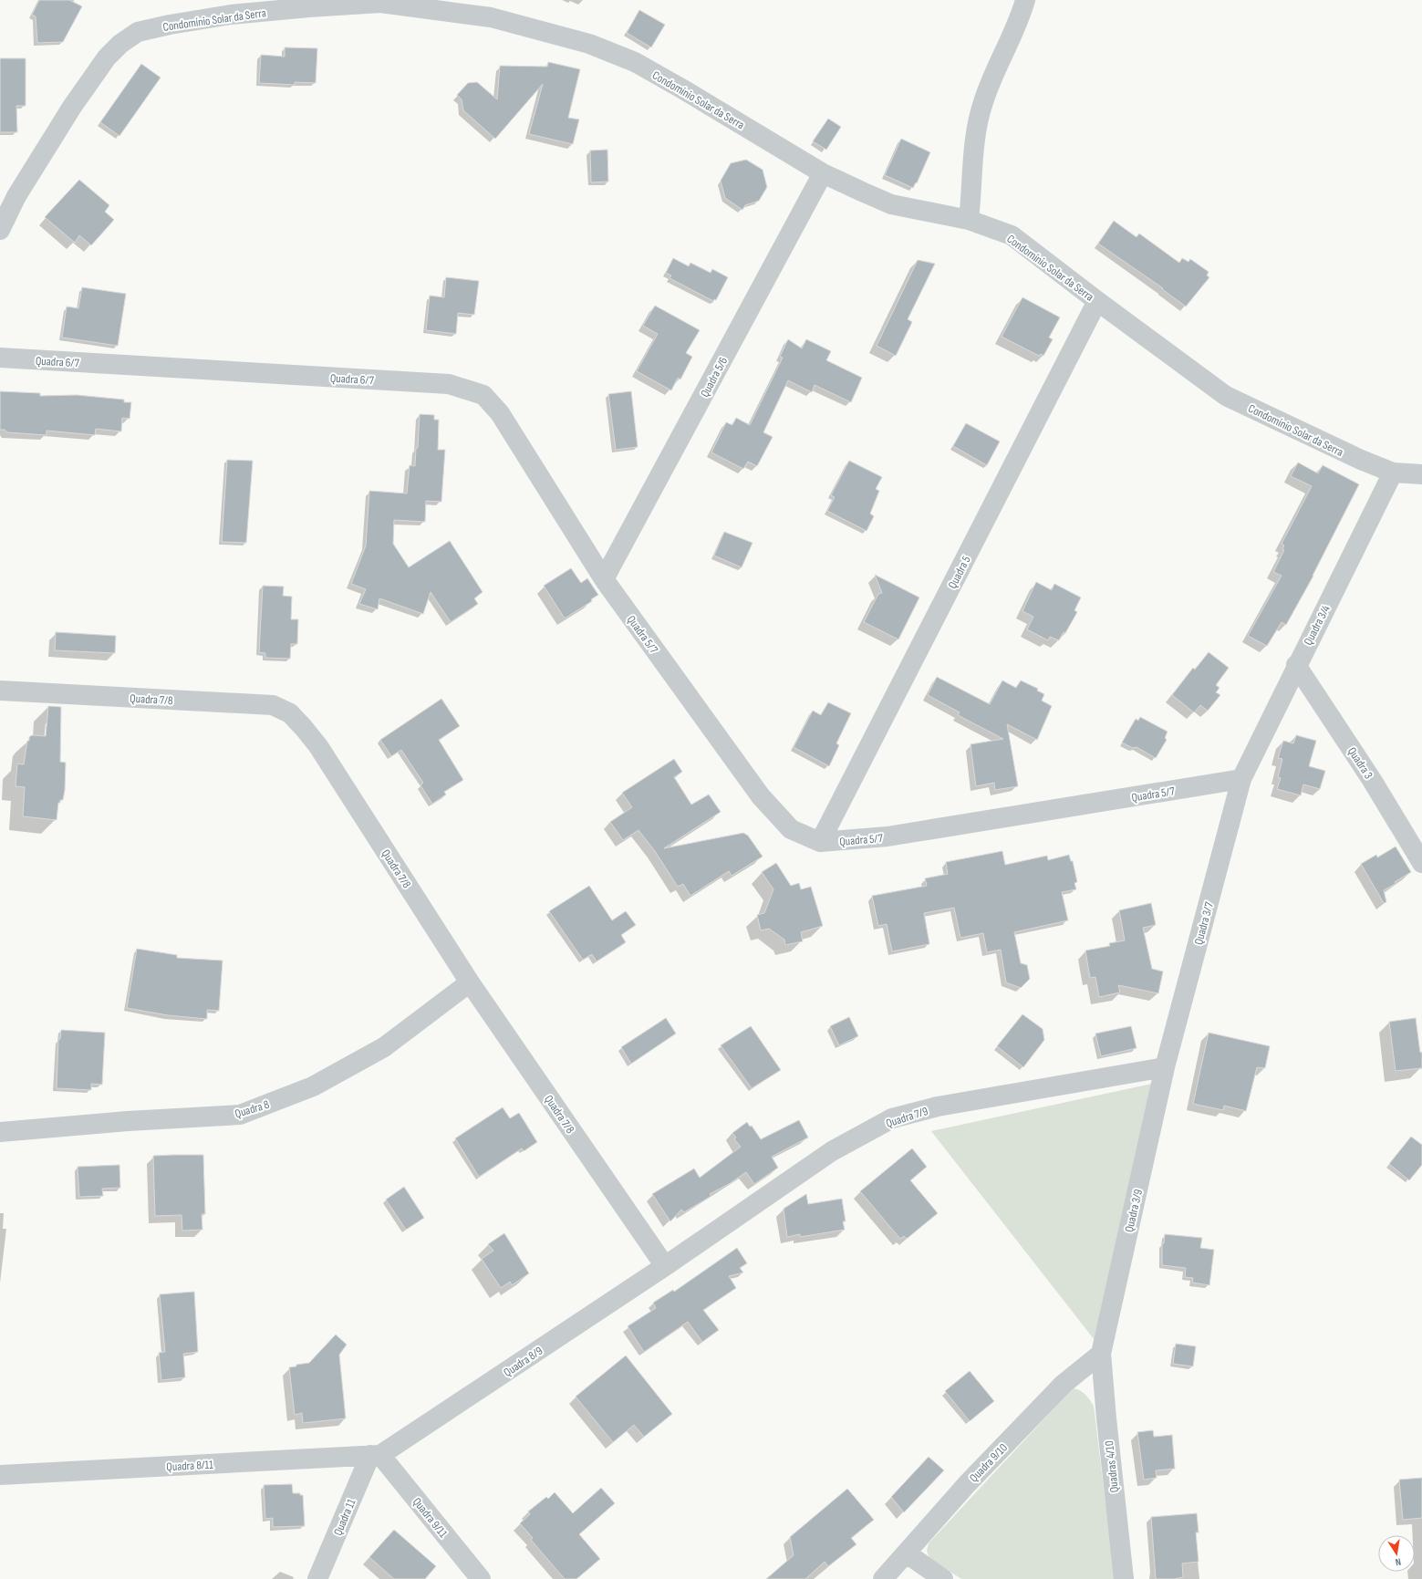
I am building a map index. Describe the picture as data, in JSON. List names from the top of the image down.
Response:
{
  "streets": {
    "street": [
      "Condomínio Solar da Serra",
      "Quadra 6/7",
      "Quadra 5/6",
      "Quadra 5",
      "Quadra 3/4",
      "Quadra 5/7",
      "Quadra 7/8",
      "Quadra 3",
      "Quadra 3/7",
      "Quadra 8",
      "Quadra 7/9",
      "Quadra 3/9",
      "Quadra 8/9",
      "Quadra 9/10",
      "Quadra 8/11",
      "Quadras 4/10",
      "Quadra 11",
      "Quadra 9/11"
    ]
  },
  "crossings": [
    ["Condomínio Solar da Serra", "Quadra 5/6"],
    ["Condomínio Solar da Serra", "Quadra 5"],
    ["Condomínio Solar da Serra", "Quadra 3/4"],
    ["Quadra 6/7", "Quadra 5/6"],
    ["Quadra 6/7", "Quadra 5/7"],
    ["Quadra 5/6", "Quadra 5/7"],
    ["Quadra 5", "Quadra 5/7"],
    ["Quadra 3/4", "Quadra 5/7"],
    ["Quadra 3/4", "Quadra 3"],
    ["Quadra 3/4", "Quadra 3/7"],
    ["Quadra 5/7", "Quadra 3/7"],
    ["Quadra 7/8", "Quadra 8"],
    ["Quadra 7/8", "Quadra 7/9"],
    ["Quadra 7/8", "Quadra 8/9"],
    ["Quadra 3/7", "Quadra 7/9"],
    ["Quadra 3/7", "Quadra 3/9"],
    ["Quadra 7/9", "Quadra 3/9"],
    ["Quadra 7/9", "Quadra 8/9"],
    ["Quadra 3/9", "Quadra 9/10"],
    ["Quadra 3/9", "Quadras 4/10"],
    ["Quadra 8/9", "Quadra 8/11"],
    ["Quadra 8/9", "Quadra 11"],
    ["Quadra 8/9", "Quadra 9/11"],
    ["Quadra 9/10", "Quadras 4/10"],
    ["Quadra 8/11", "Quadra 11"],
    ["Quadra 8/11", "Quadra 9/11"],
    ["Quadra 11", "Quadra 9/11"]
  ],
  "north": "bottom"
}
